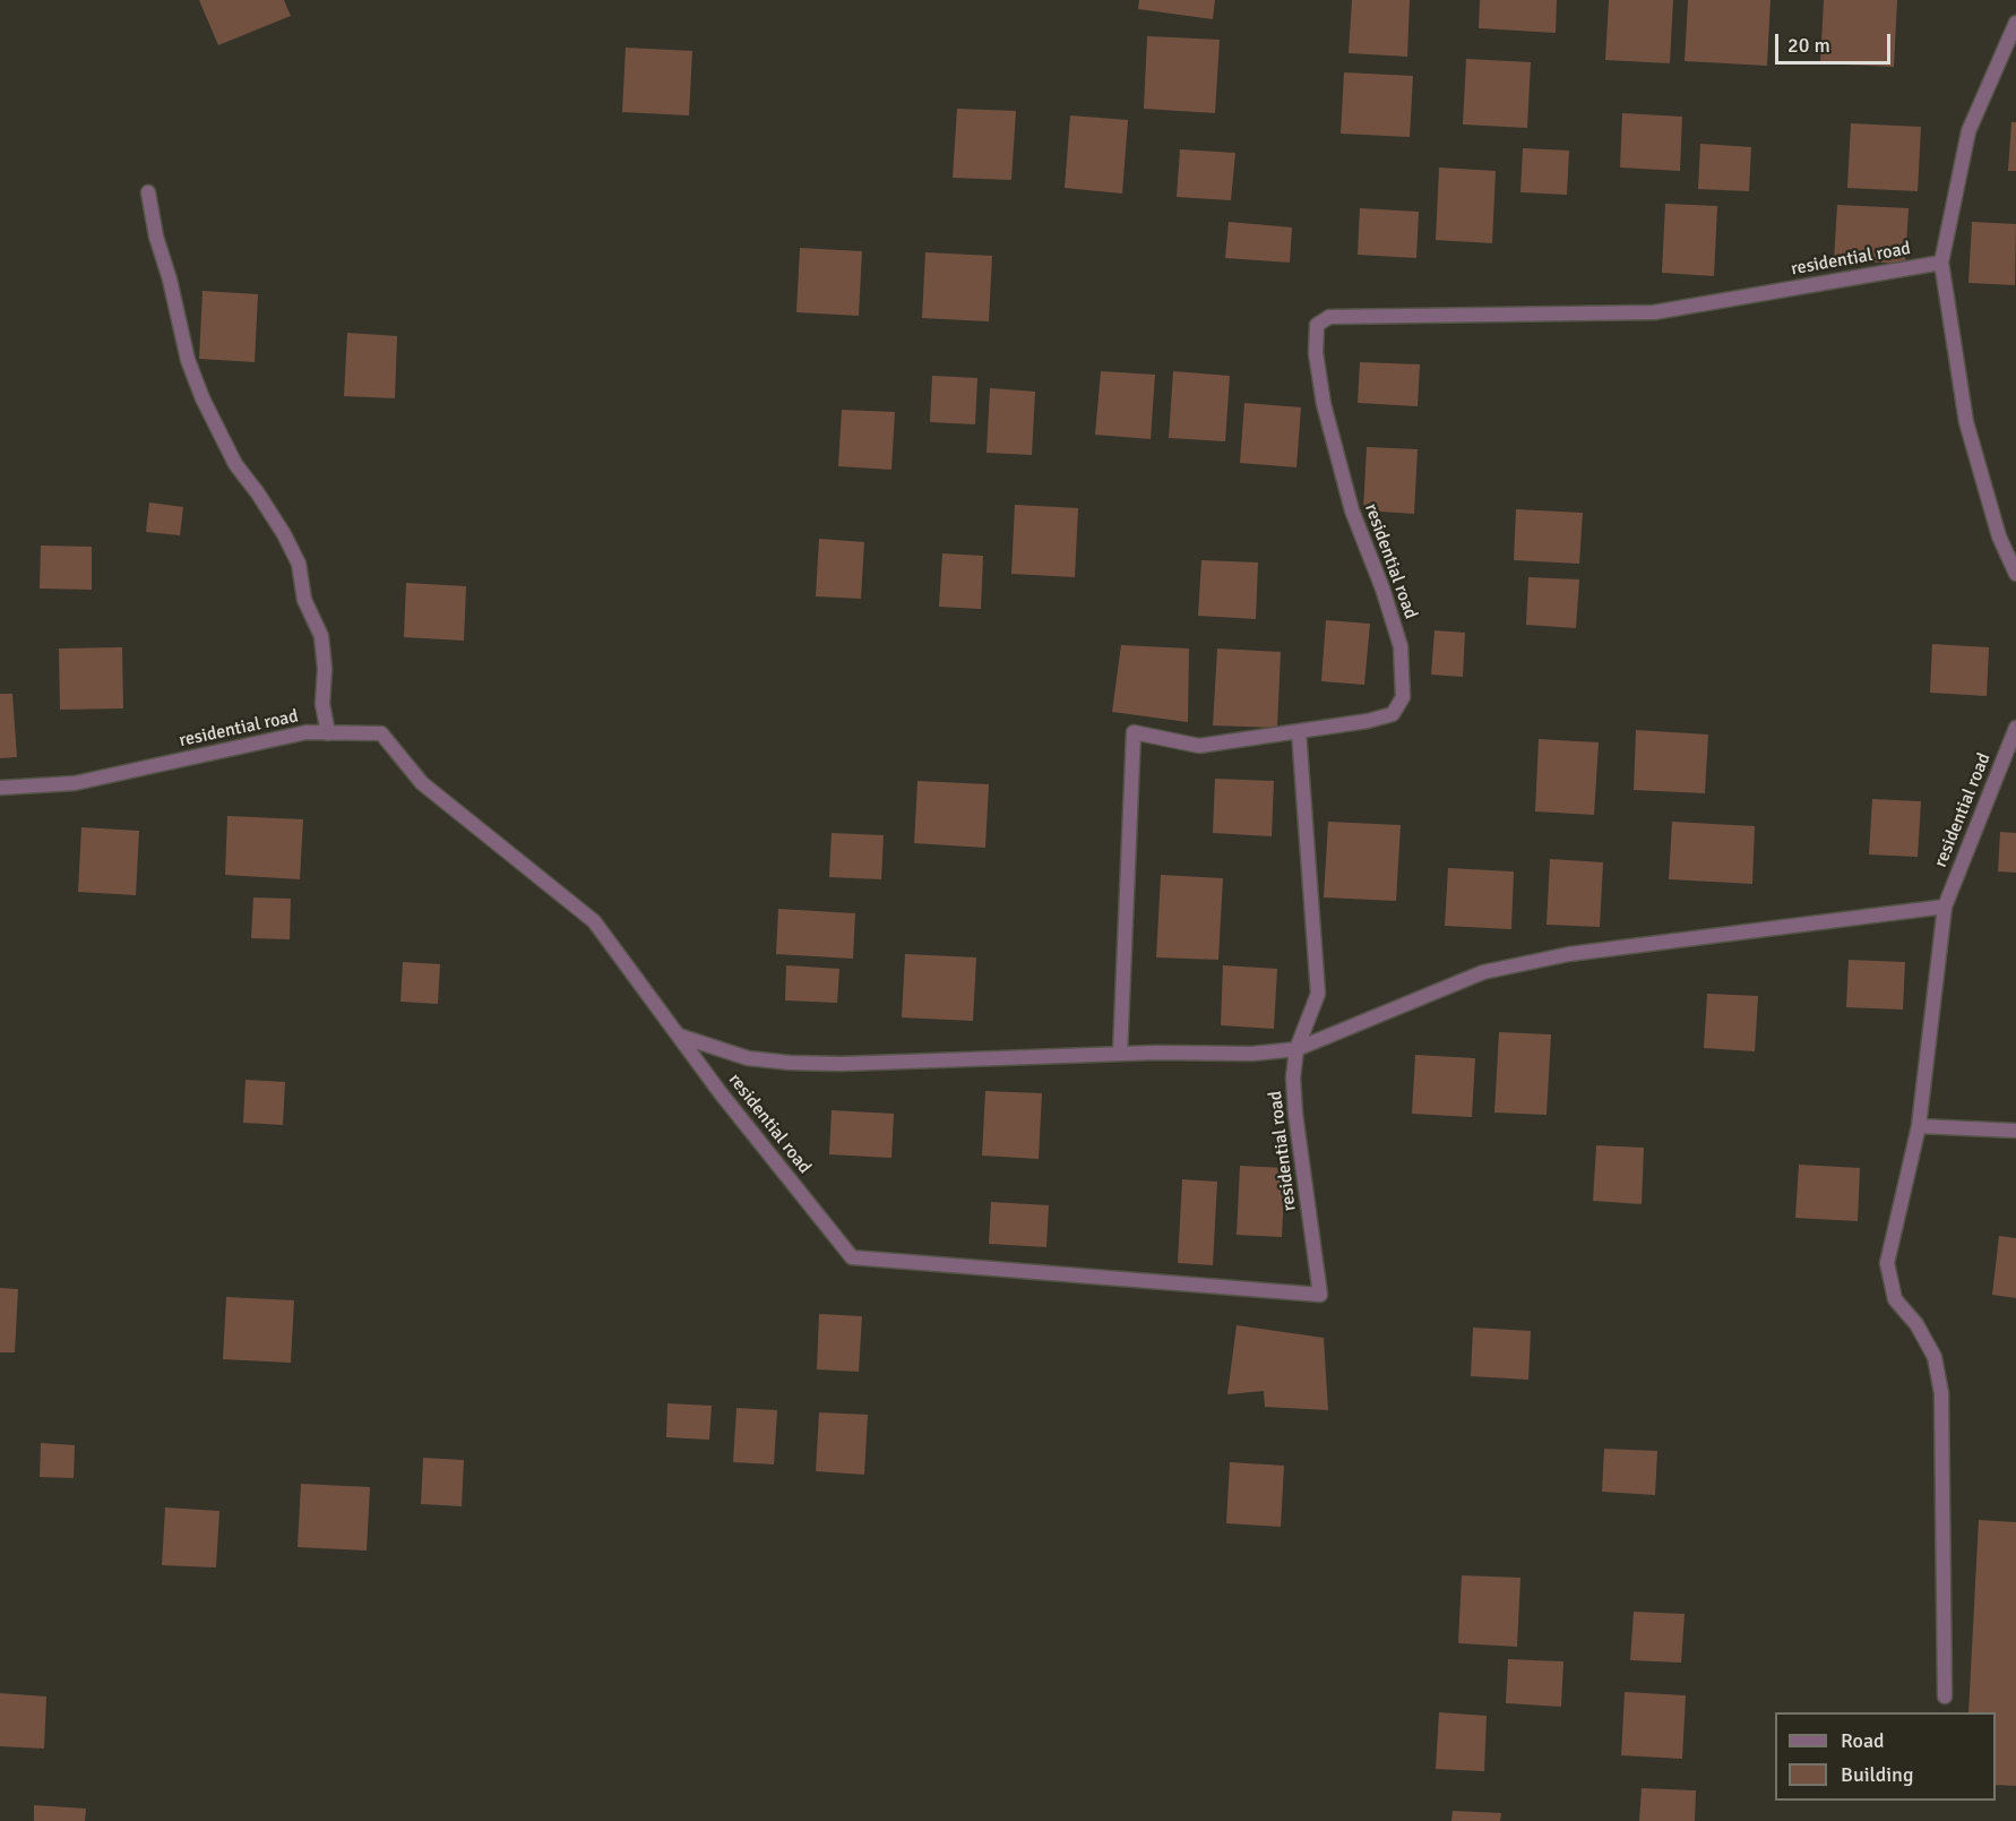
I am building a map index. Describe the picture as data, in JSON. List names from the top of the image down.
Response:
{
  "streets": {
    "street": ["residential road"]
  },
  "legend": ["Road", "Building"],
  "scale_bar": "20 m"
}
